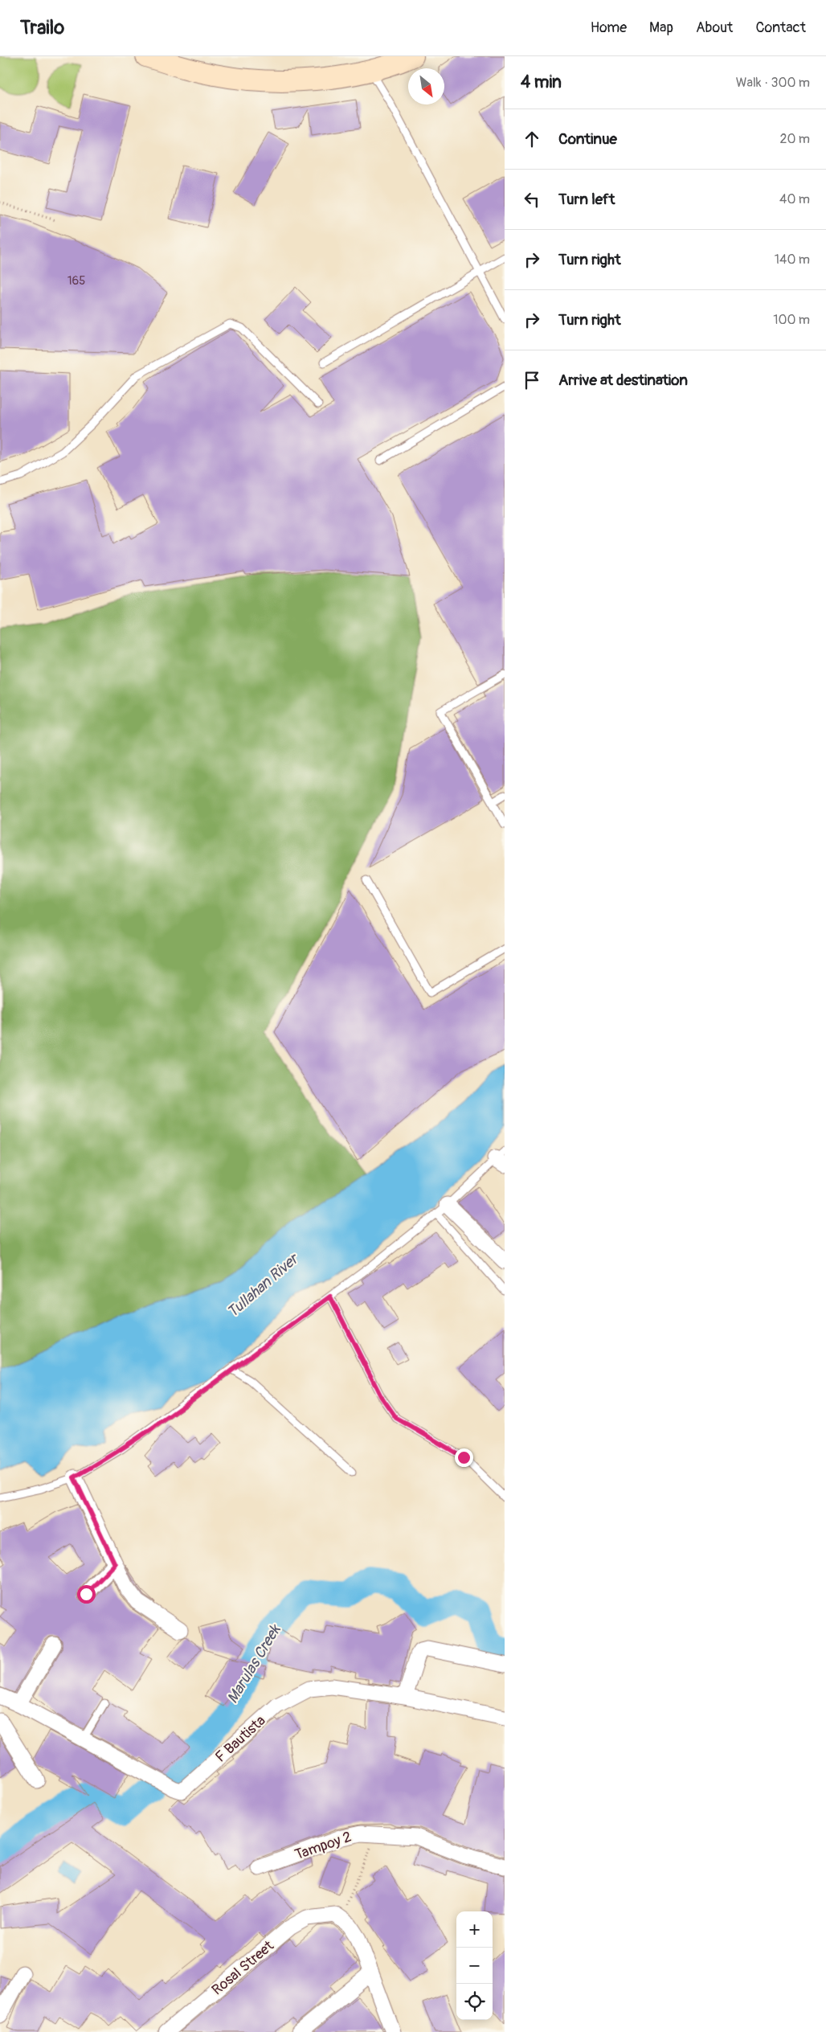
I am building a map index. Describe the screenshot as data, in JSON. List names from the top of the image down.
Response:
{
  "streets": {
    "street": ["F Bautista", "Tampoy 2", "Rosal Street"]
  },
  "water": ["Tullahan River", "Marulas Creek"],
  "house_numbers": ["165"],
  "north": "bottom right",
  "page": {
    "header": "Trailo",
    "nav": [
      "Home",
      "Map",
      "About",
      "Contact"
    ],
    "heading": ["4 min", "Walk · 300 m"],
    "list": [
      ["Continue", "20 m"],
      ["Turn left", "40 m"],
      ["Turn right", "140 m"],
      ["Turn right", "100 m"],
      "Arrive at destination"
    ],
    "map_buttons": ["+", "−"]
  }
}
